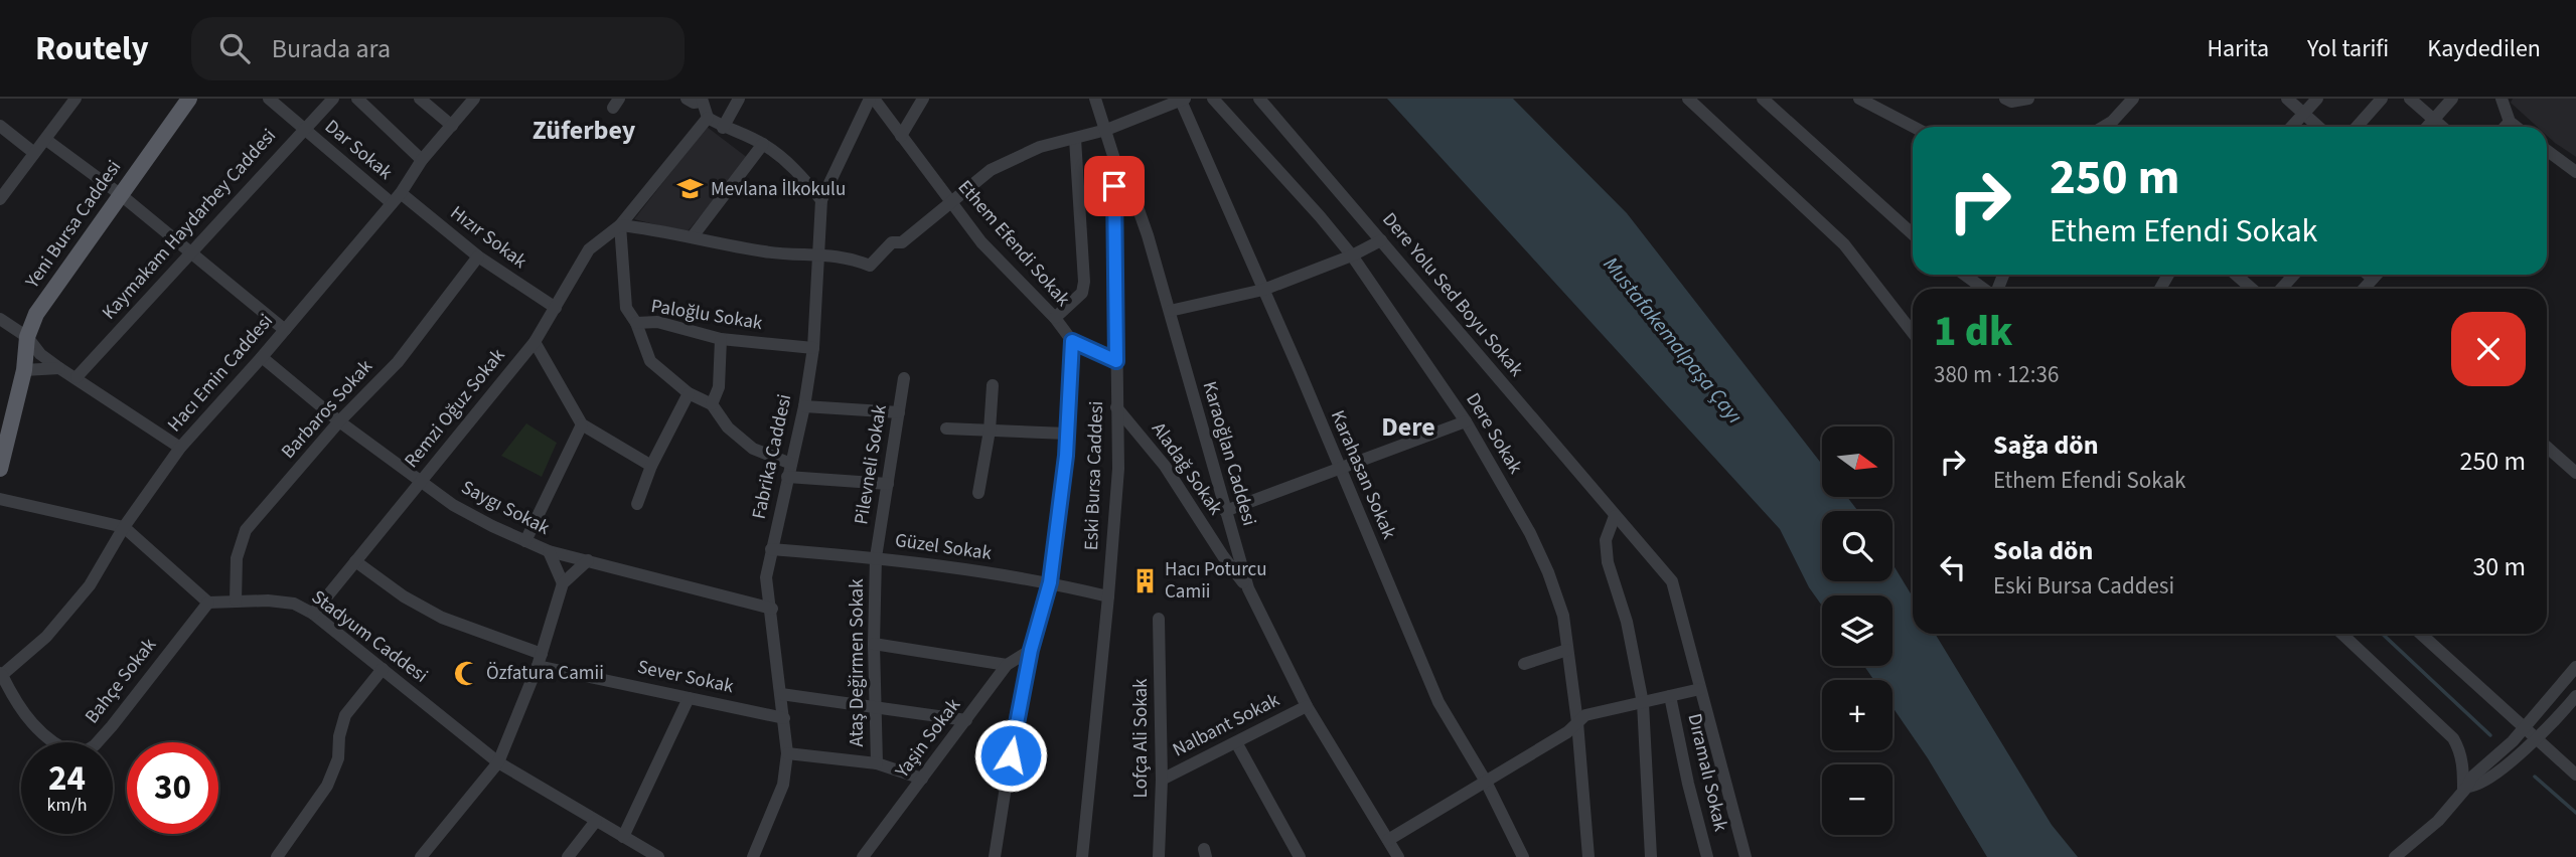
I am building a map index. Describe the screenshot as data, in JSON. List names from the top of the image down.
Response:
{
  "streets": {
    "main road": ["Yeni Bursa Caddesi"],
    "street": [
      "Dar Sokak",
      "Kaymakam Haydarbey Caddesi",
      "Hızır Sokak",
      "Ethem Efendi Sokak",
      "Dere Yolu Sed Boyu Sokak",
      "Paloğlu Sokak",
      "Hacı Emin Caddesi",
      "Remzi Oğuz Sokak",
      "Barbaros Sokak",
      "Dere Sokak",
      "Karaoğlan Caddesi",
      "Fabrika Caddesi",
      "Pilevneli Sokak",
      "Aladağ Sokak",
      "Karahasan Sokak",
      "Eski Bursa Caddesi",
      "Saygı Sokak",
      "Güzel Sokak",
      "Stadyum Caddesi",
      "Ataş Değirmen Sokak",
      "Sever Sokak",
      "Bahçe Sokak",
      "Nalbant Sokak",
      "Yaşin Sokak",
      "Lofça Ali Sokak",
      "Dıramalı Sokak"
    ]
  },
  "crossings": [
    ["Dar Sokak", "Kaymakam Haydarbey Caddesi"],
    ["Dar Sokak", "Hızır Sokak"],
    ["Dar Sokak", "Hacı Emin Caddesi"],
    ["Hızır Sokak", "Hacı Emin Caddesi"],
    ["Hızır Sokak", "Remzi Oğuz Sokak"],
    ["Hızır Sokak", "Barbaros Sokak"],
    ["Ethem Efendi Sokak", "Eski Bursa Caddesi"],
    ["Paloğlu Sokak", "Fabrika Caddesi"],
    ["Hacı Emin Caddesi", "Saygı Sokak"],
    ["Hacı Emin Caddesi", "Bahçe Sokak"],
    ["Remzi Oğuz Sokak", "Saygı Sokak"],
    ["Remzi Oğuz Sokak", "Stadyum Caddesi"],
    ["Remzi Oğuz Sokak", "Sever Sokak"],
    ["Barbaros Sokak", "Saygı Sokak"],
    ["Barbaros Sokak", "Stadyum Caddesi"],
    ["Karaoğlan Caddesi", "Aladağ Sokak"],
    ["Karaoğlan Caddesi", "Eski Bursa Caddesi"],
    ["Karaoğlan Caddesi", "Nalbant Sokak"],
    ["Fabrika Caddesi", "Saygı Sokak"],
    ["Fabrika Caddesi", "Güzel Sokak"],
    ["Fabrika Caddesi", "Sever Sokak"],
    ["Pilevneli Sokak", "Güzel Sokak"],
    ["Pilevneli Sokak", "Ataş Değirmen Sokak"],
    ["Aladağ Sokak", "Eski Bursa Caddesi"],
    ["Eski Bursa Caddesi", "Güzel Sokak"],
    ["Güzel Sokak", "Ataş Değirmen Sokak"],
    ["Stadyum Caddesi", "Bahçe Sokak"],
    ["Ataş Değirmen Sokak", "Yaşin Sokak"],
    ["Nalbant Sokak", "Lofça Ali Sokak"]
  ],
  "districts": ["Züferbey", "Dere"],
  "water": ["Mustafakemalpaşa Çayı"],
  "places": {
    "school or university": ["Mevlana İlkokulu"],
    "building": ["Hacı Poturcu Camii"],
    "mosque": ["Özfatura Camii"]
  },
  "north": "right",
  "page": {
    "header": "Routely",
    "search": "Burada ara",
    "nav": ["Harita", "Yol tarifi", "Kaydedilen"],
    "turn": ["250 m", "Ethem Efendi Sokak"],
    "heading": ["1 dk", "380 m · 12:36"],
    "list": [
      {
        "name": "Sağa dön",
        "note": "Ethem Efendi Sokak",
        "value": "250 m"
      },
      {
        "name": "Sola dön",
        "note": "Eski Bursa Caddesi",
        "value": "30 m"
      }
    ],
    "map_buttons": ["+", "−"],
    "speed": "24 km/h",
    "limit": "30"
  }
}
